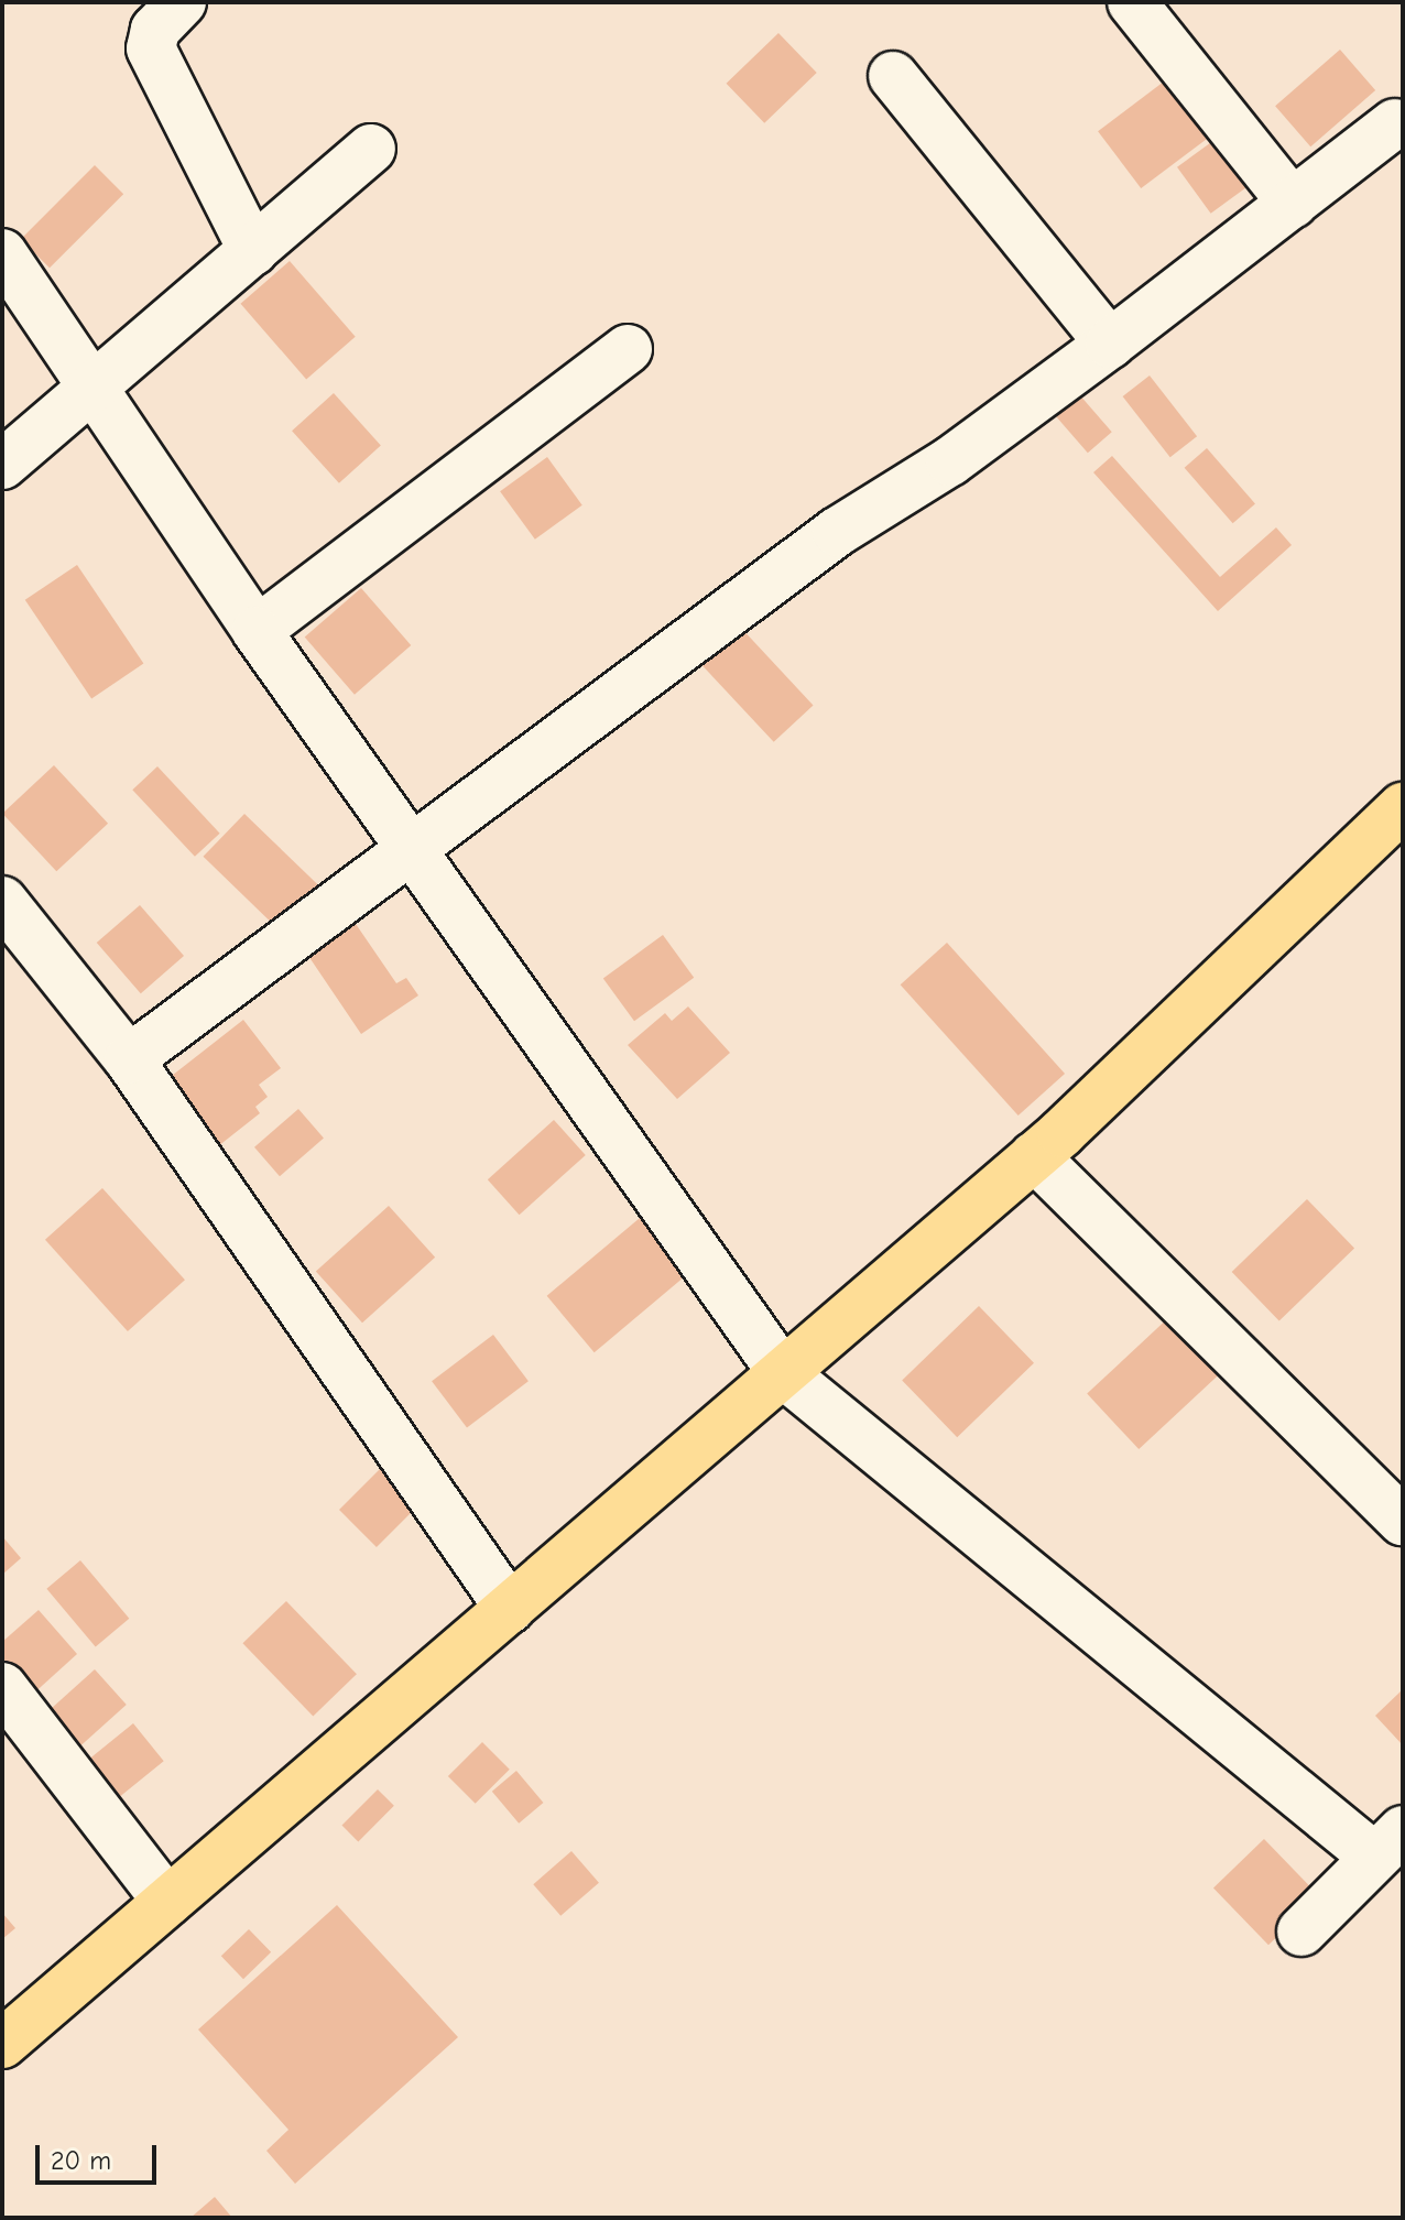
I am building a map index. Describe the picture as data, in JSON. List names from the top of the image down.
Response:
{
  "scale_bar": "20 m"
}
